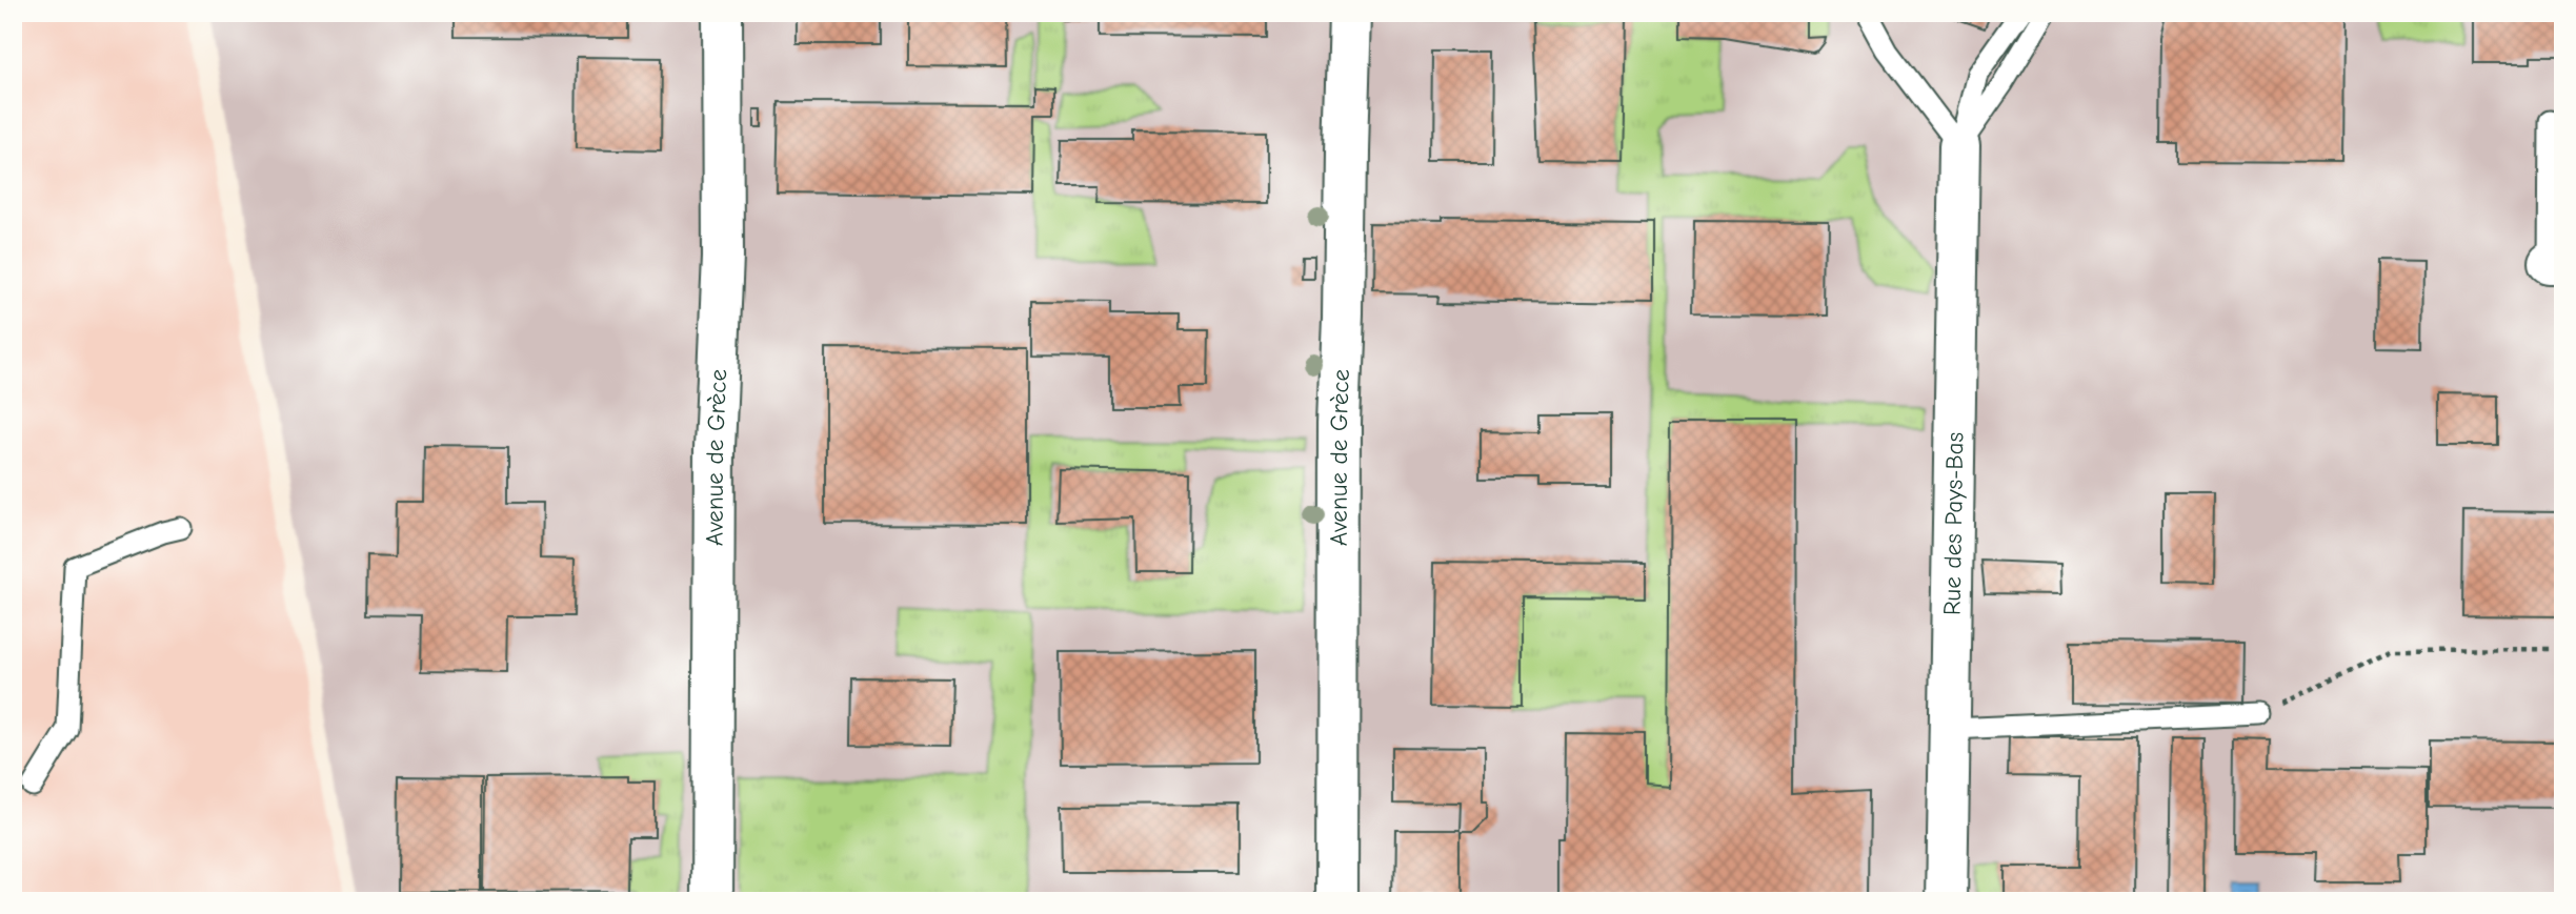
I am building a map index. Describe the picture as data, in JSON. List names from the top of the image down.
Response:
{
  "streets": {
    "street": ["Avenue de Grèce", "Rue des Pays-Bas"]
  }
}
